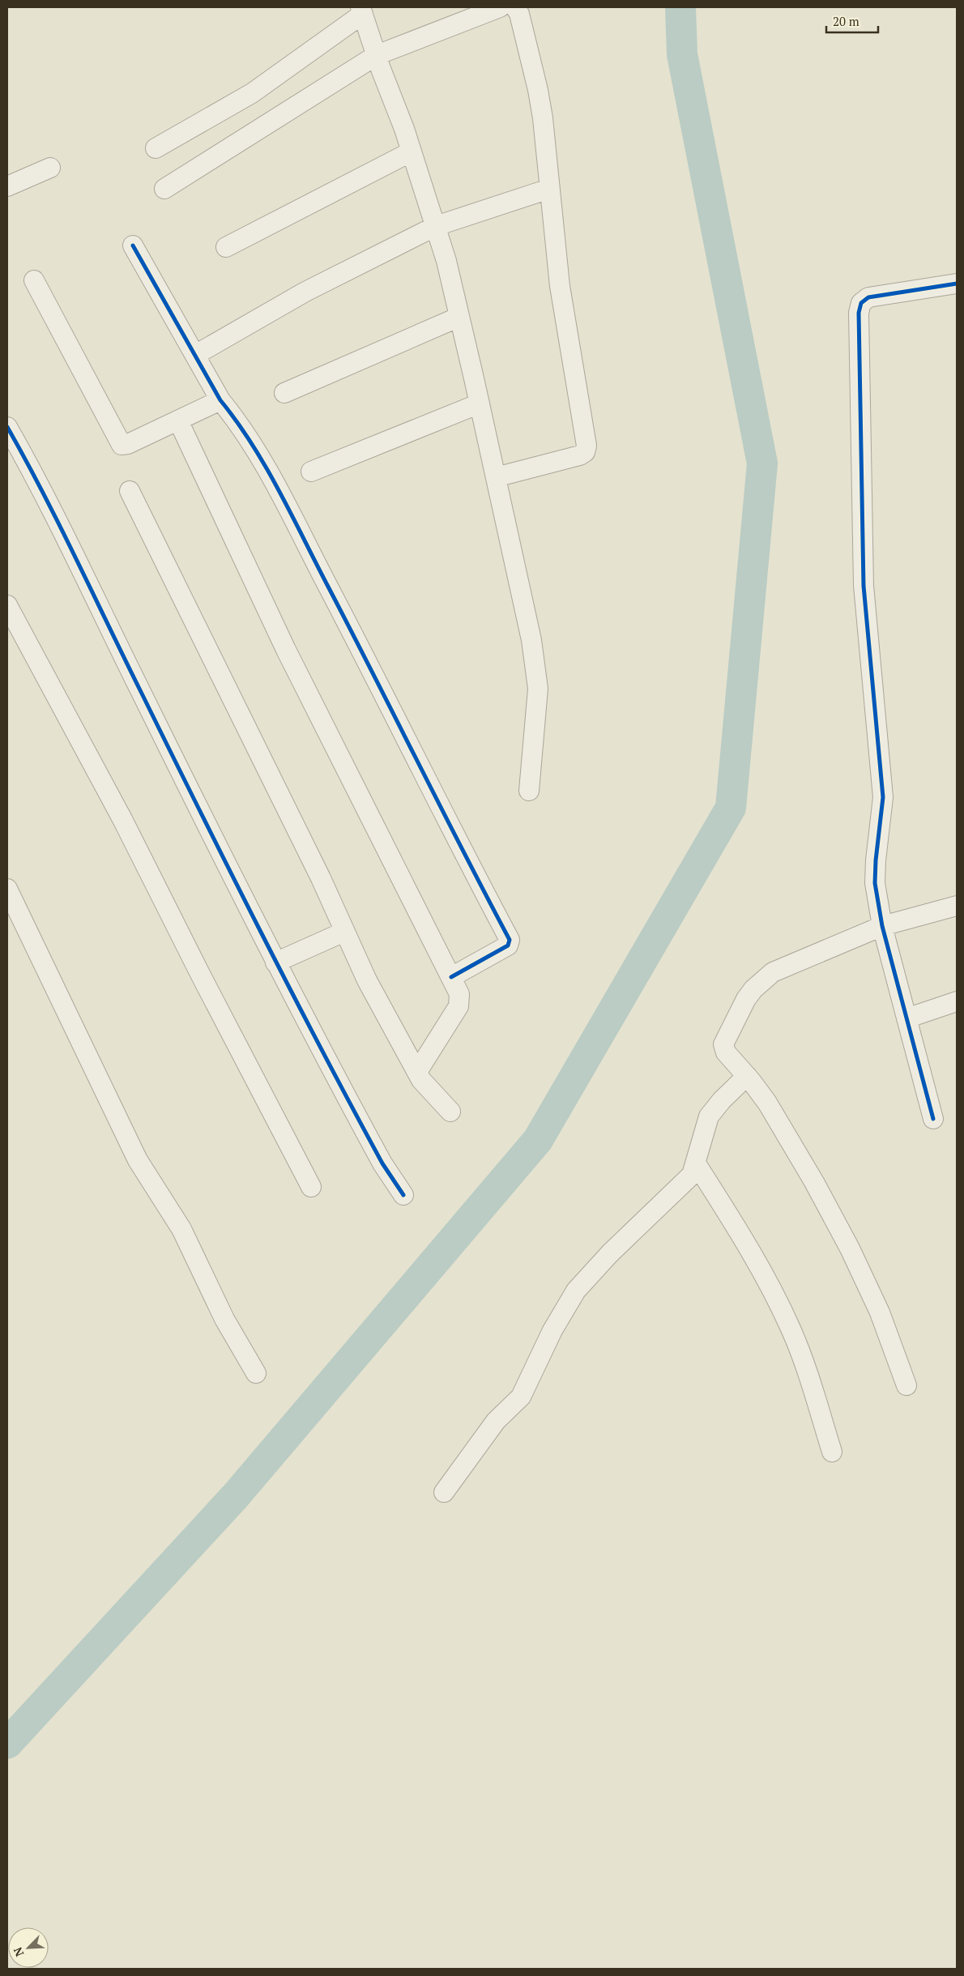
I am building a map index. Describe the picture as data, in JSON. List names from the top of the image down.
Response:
{
  "scale_bar": "20 m",
  "north": "bottom left"
}
